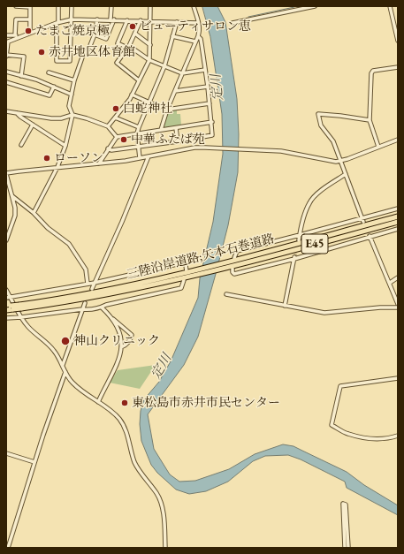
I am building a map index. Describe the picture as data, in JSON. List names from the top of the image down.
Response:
{
  "streets": {
    "highway": ["E45", "三陸沿岸道路;矢本石巻道路"]
  },
  "water": ["定川"],
  "places": [
    "ビューティサロン恵",
    "たまご焼京極",
    "赤井地区体育館",
    "白蛇神社",
    "中華ふたば苑",
    "ローソン",
    "神山クリニック",
    "東松島市赤井市民センター"
  ]
}
